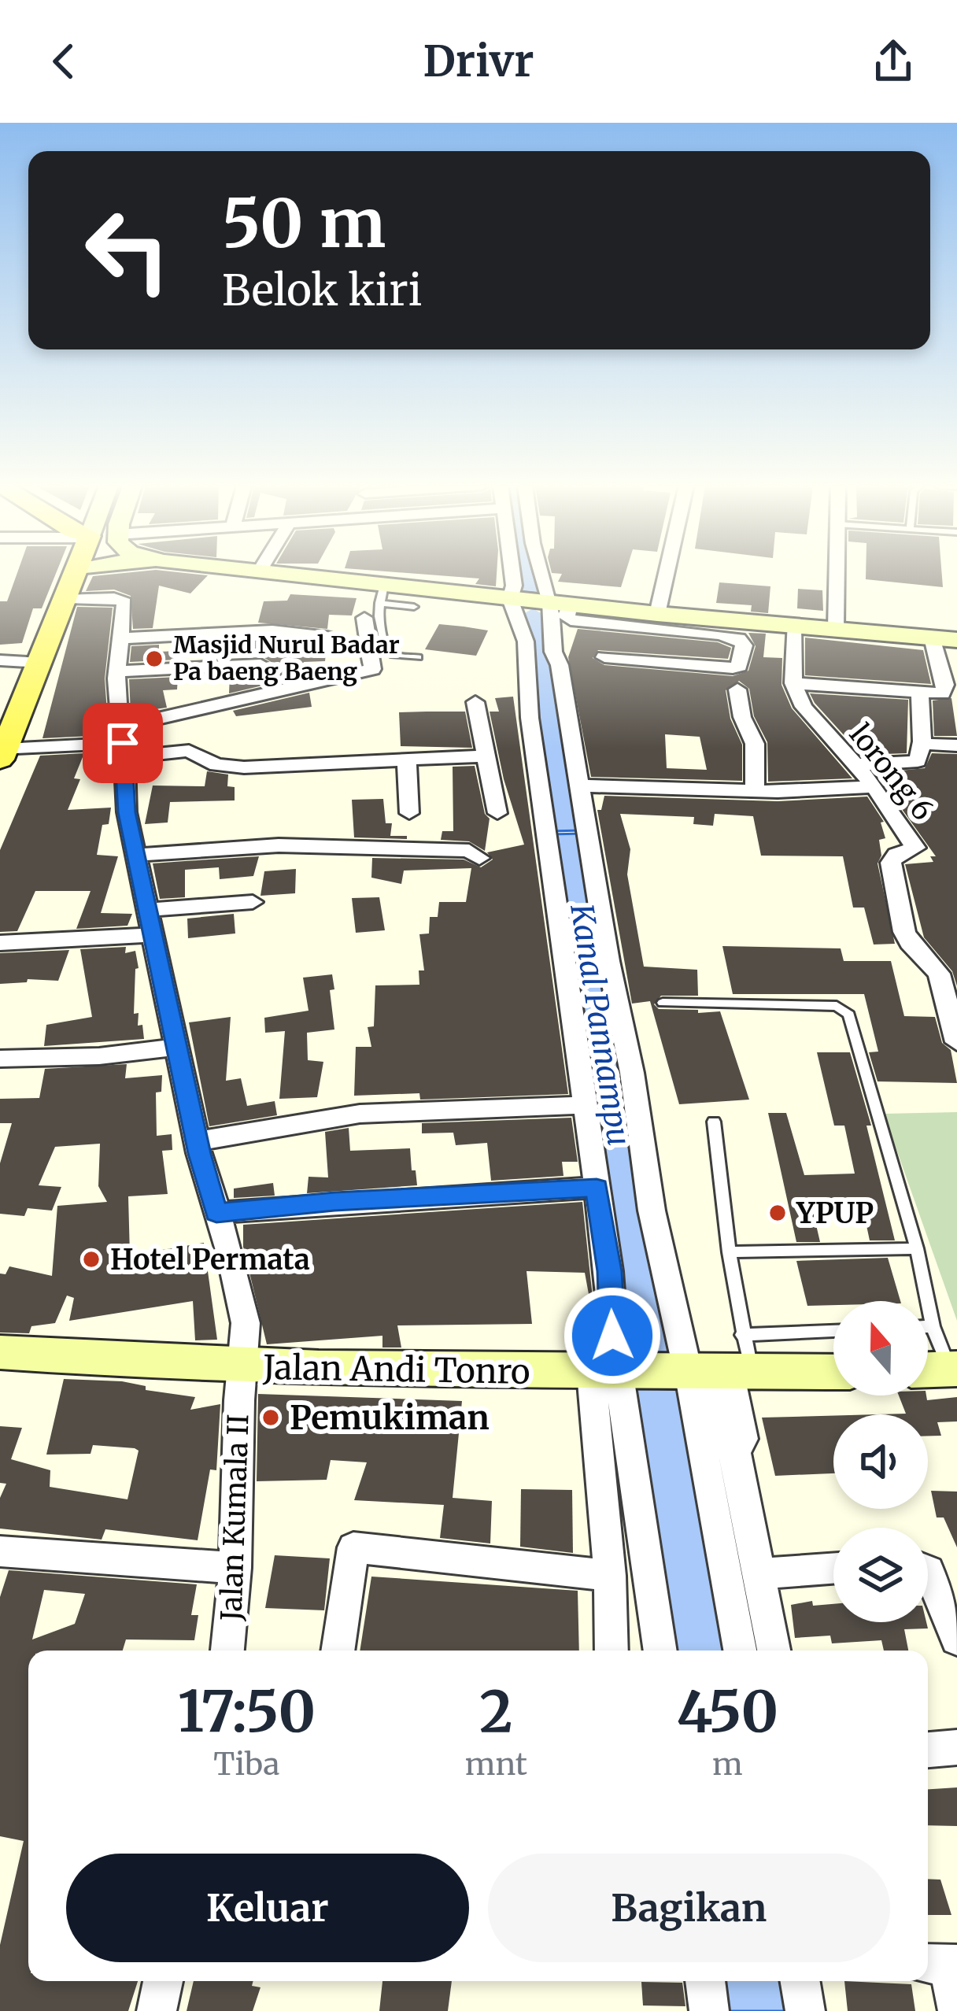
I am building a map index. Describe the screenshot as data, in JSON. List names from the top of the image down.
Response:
{
  "streets": {
    "main road": ["Jalan Andi Tonro"],
    "street": ["lorong 6", "Jalan Kumala II"]
  },
  "crossings": [
    ["Jalan Andi Tonro", "Jalan Kumala II"]
  ],
  "water": ["Kanal Pannampu"],
  "places": [
    "Masjid Nurul Badar Pa baeng Baeng",
    "YPUP",
    "Hotel Permata",
    "Pemukiman"
  ],
  "north": "top",
  "page": {
    "header": "Drivr",
    "turn": ["50 m", "Belok kiri"],
    "eta": [
      "17:50",
      "Tiba",
      "2",
      "mnt",
      "450",
      "m"
    ],
    "buttons": ["Keluar", "Bagikan"]
  }
}
